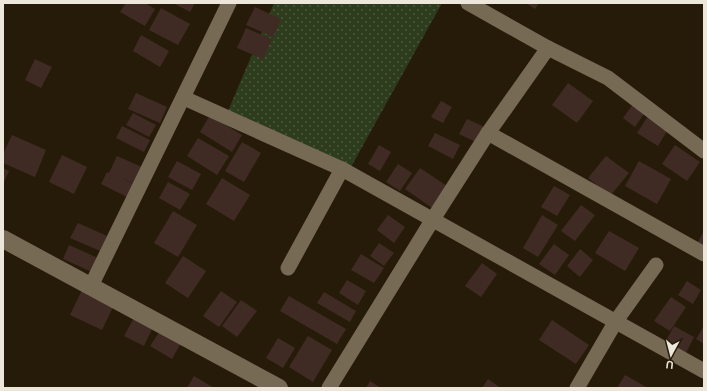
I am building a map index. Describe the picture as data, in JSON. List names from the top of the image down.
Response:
{
  "north": "bottom"
}
